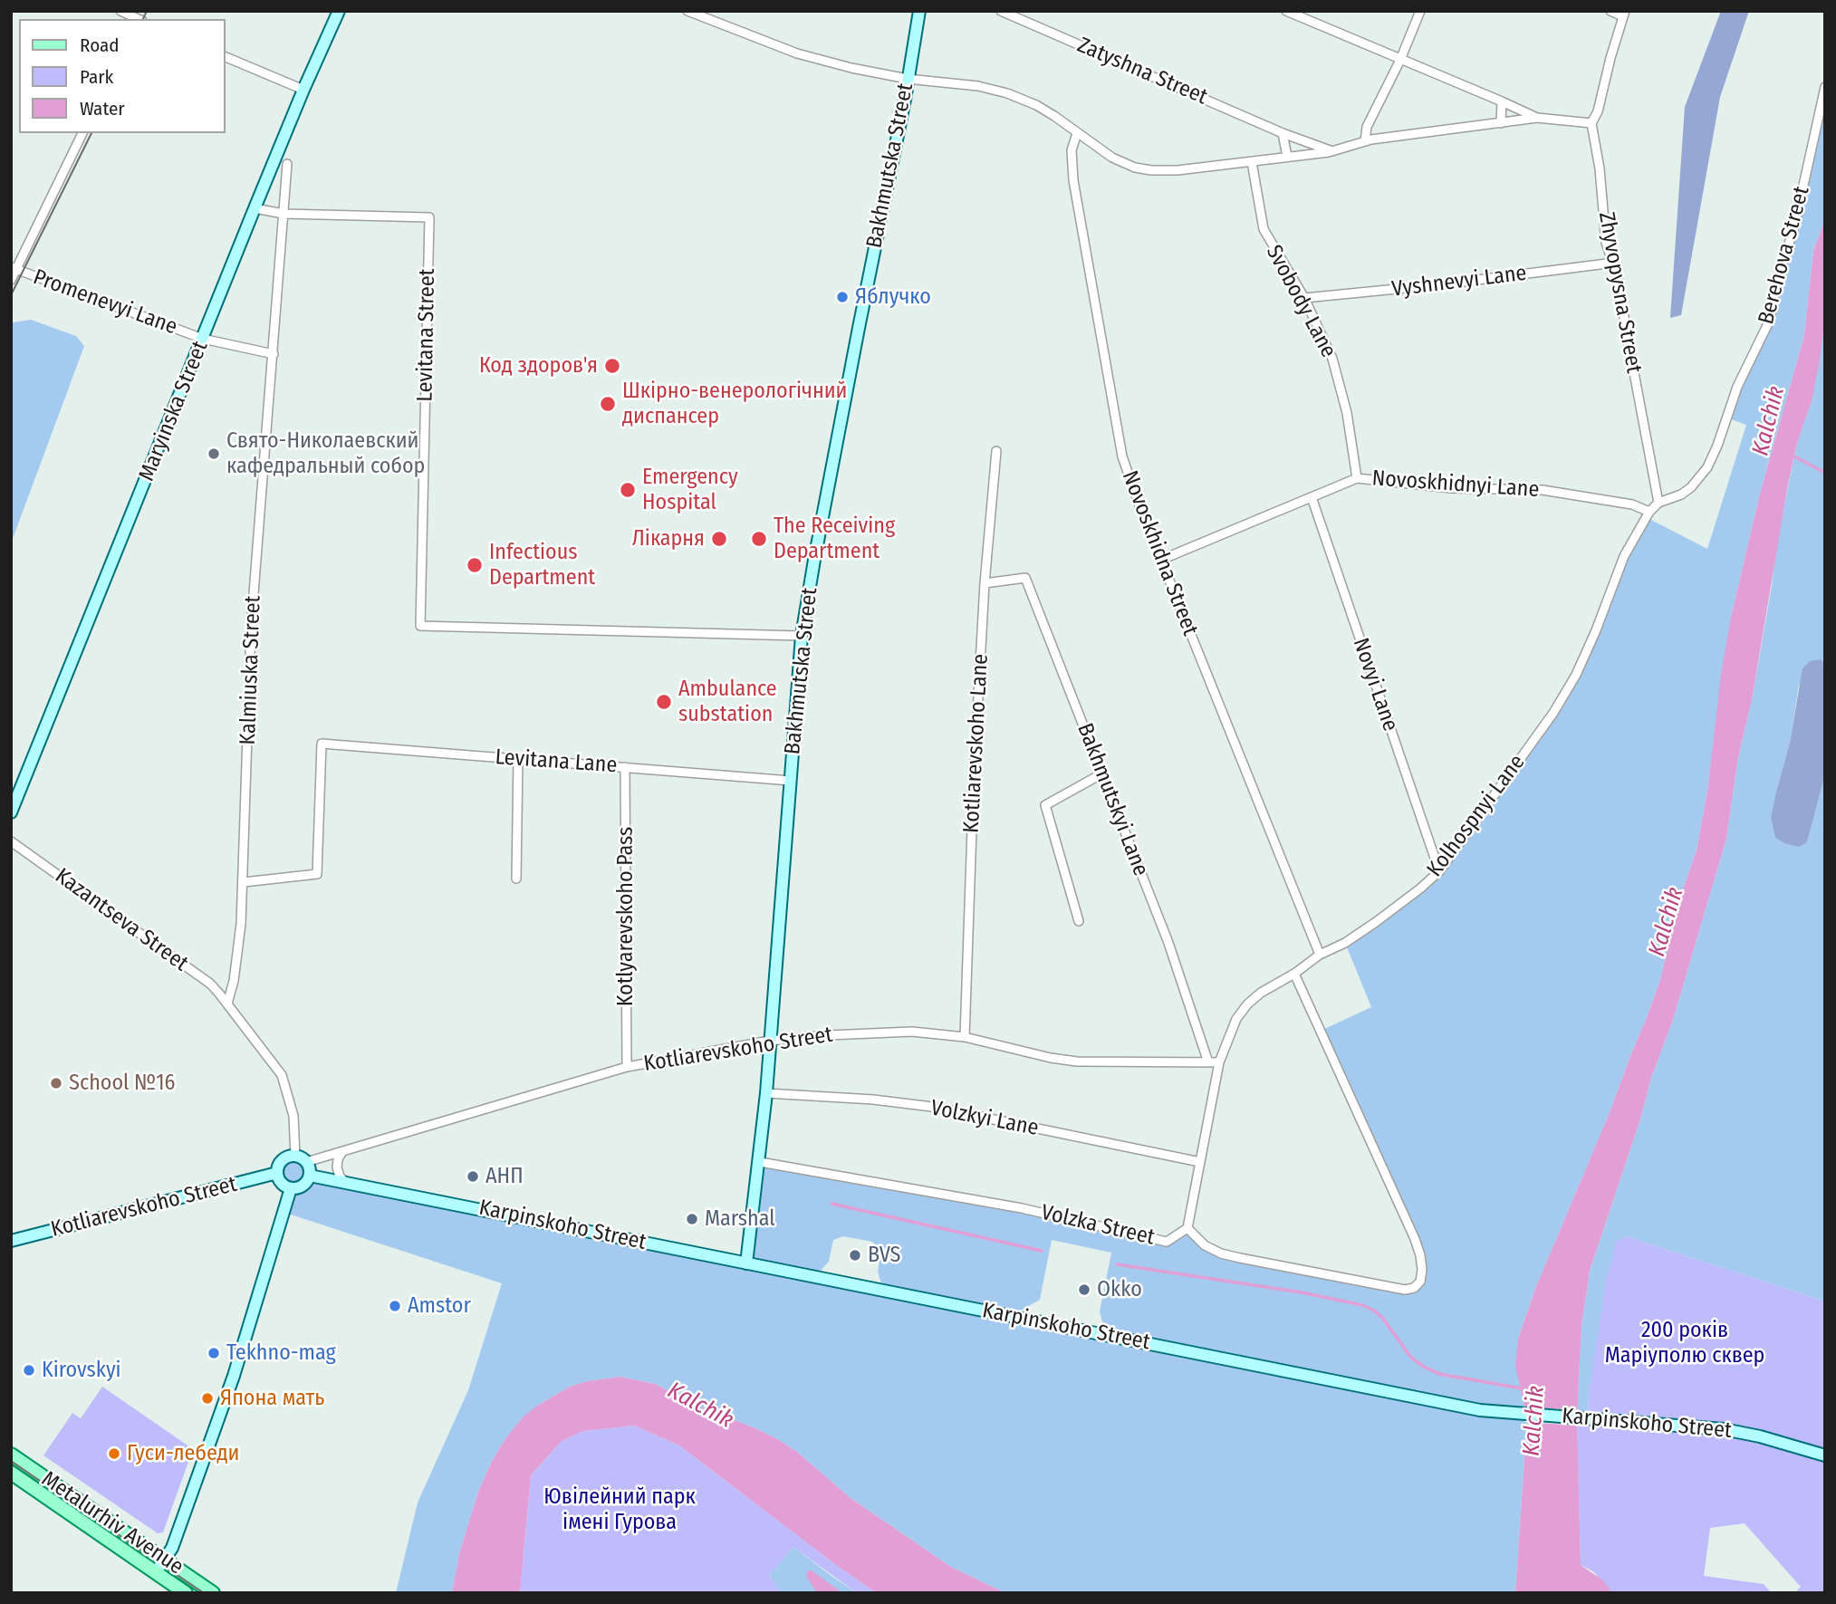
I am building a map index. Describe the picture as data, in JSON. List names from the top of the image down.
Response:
{
  "streets": {
    "main road": ["Metalurhiv Avenue"],
    "street": [
      "Zatyshna Street",
      "Bakhmutska Street",
      "Berehova Street",
      "Vyshnevyi Lane",
      "Zhyvopysna Street",
      "Svobody Lane",
      "Promenevyi Lane",
      "Levitana Street",
      "Maryinska Street",
      "Novoskhidnyi Lane",
      "Novoskhidna Street",
      "Kalmiuska Street",
      "Novyi Lane",
      "Kotliarevskoho Lane",
      "Levitana Lane",
      "Bakhmutskyi Lane",
      "Kolhospnyi Lane",
      "Kotlyarevskoho Pass",
      "Kazantseva Street",
      "Kotliarevskoho Street",
      "Volzkyi Lane",
      "Karpinskoho Street",
      "Volzka Street"
    ]
  },
  "crossings": [
    ["Bakhmutska Street", "Levitana Street"],
    ["Bakhmutska Street", "Levitana Lane"],
    ["Bakhmutska Street", "Kotliarevskoho Street"],
    ["Bakhmutska Street", "Volzkyi Lane"],
    ["Bakhmutska Street", "Karpinskoho Street"],
    ["Bakhmutska Street", "Volzka Street"],
    ["Berehova Street", "Zhyvopysna Street"],
    ["Berehova Street", "Kolhospnyi Lane"],
    ["Vyshnevyi Lane", "Zhyvopysna Street"],
    ["Vyshnevyi Lane", "Svobody Lane"],
    ["Zhyvopysna Street", "Kolhospnyi Lane"],
    ["Svobody Lane", "Novoskhidnyi Lane"],
    ["Promenevyi Lane", "Maryinska Street"],
    ["Promenevyi Lane", "Kalmiuska Street"],
    ["Levitana Street", "Maryinska Street"],
    ["Levitana Street", "Kalmiuska Street"],
    ["Novoskhidnyi Lane", "Novoskhidna Street"],
    ["Novoskhidnyi Lane", "Novyi Lane"],
    ["Novoskhidnyi Lane", "Kolhospnyi Lane"],
    ["Novoskhidna Street", "Kolhospnyi Lane"],
    ["Kalmiuska Street", "Levitana Lane"],
    ["Kalmiuska Street", "Kazantseva Street"],
    ["Novyi Lane", "Kolhospnyi Lane"],
    ["Kotliarevskoho Lane", "Bakhmutskyi Lane"],
    ["Kotliarevskoho Lane", "Kotliarevskoho Street"],
    ["Levitana Lane", "Kotlyarevskoho Pass"],
    ["Bakhmutskyi Lane", "Kotliarevskoho Street"],
    ["Kolhospnyi Lane", "Kotliarevskoho Street"],
    ["Kolhospnyi Lane", "Volzkyi Lane"],
    ["Kolhospnyi Lane", "Volzka Street"],
    ["Kotlyarevskoho Pass", "Kotliarevskoho Street"],
    ["Kotliarevskoho Street", "Karpinskoho Street"]
  ],
  "water": ["Kalchik"],
  "parks": ["200 років Маріуполю сквер", "Ювілейний парк імені Гурова"],
  "places": [
    "Яблучко",
    "Код здоров'я",
    "Шкірно-венерологічний диспансер",
    "Свято-Николаевский кафедральный собор",
    "Emergency Hospital",
    "Лікарня",
    "The Receiving Department",
    "Infectious Department",
    "Ambulance substation",
    "School №16",
    "АНП",
    "Marshal",
    "BVS",
    "Okko",
    "Amstor",
    "Tekhno-mag",
    "Kirovskyi",
    "Япона мать",
    "Гуси-лебеди"
  ],
  "legend": ["Road", "Park", "Water"]
}
